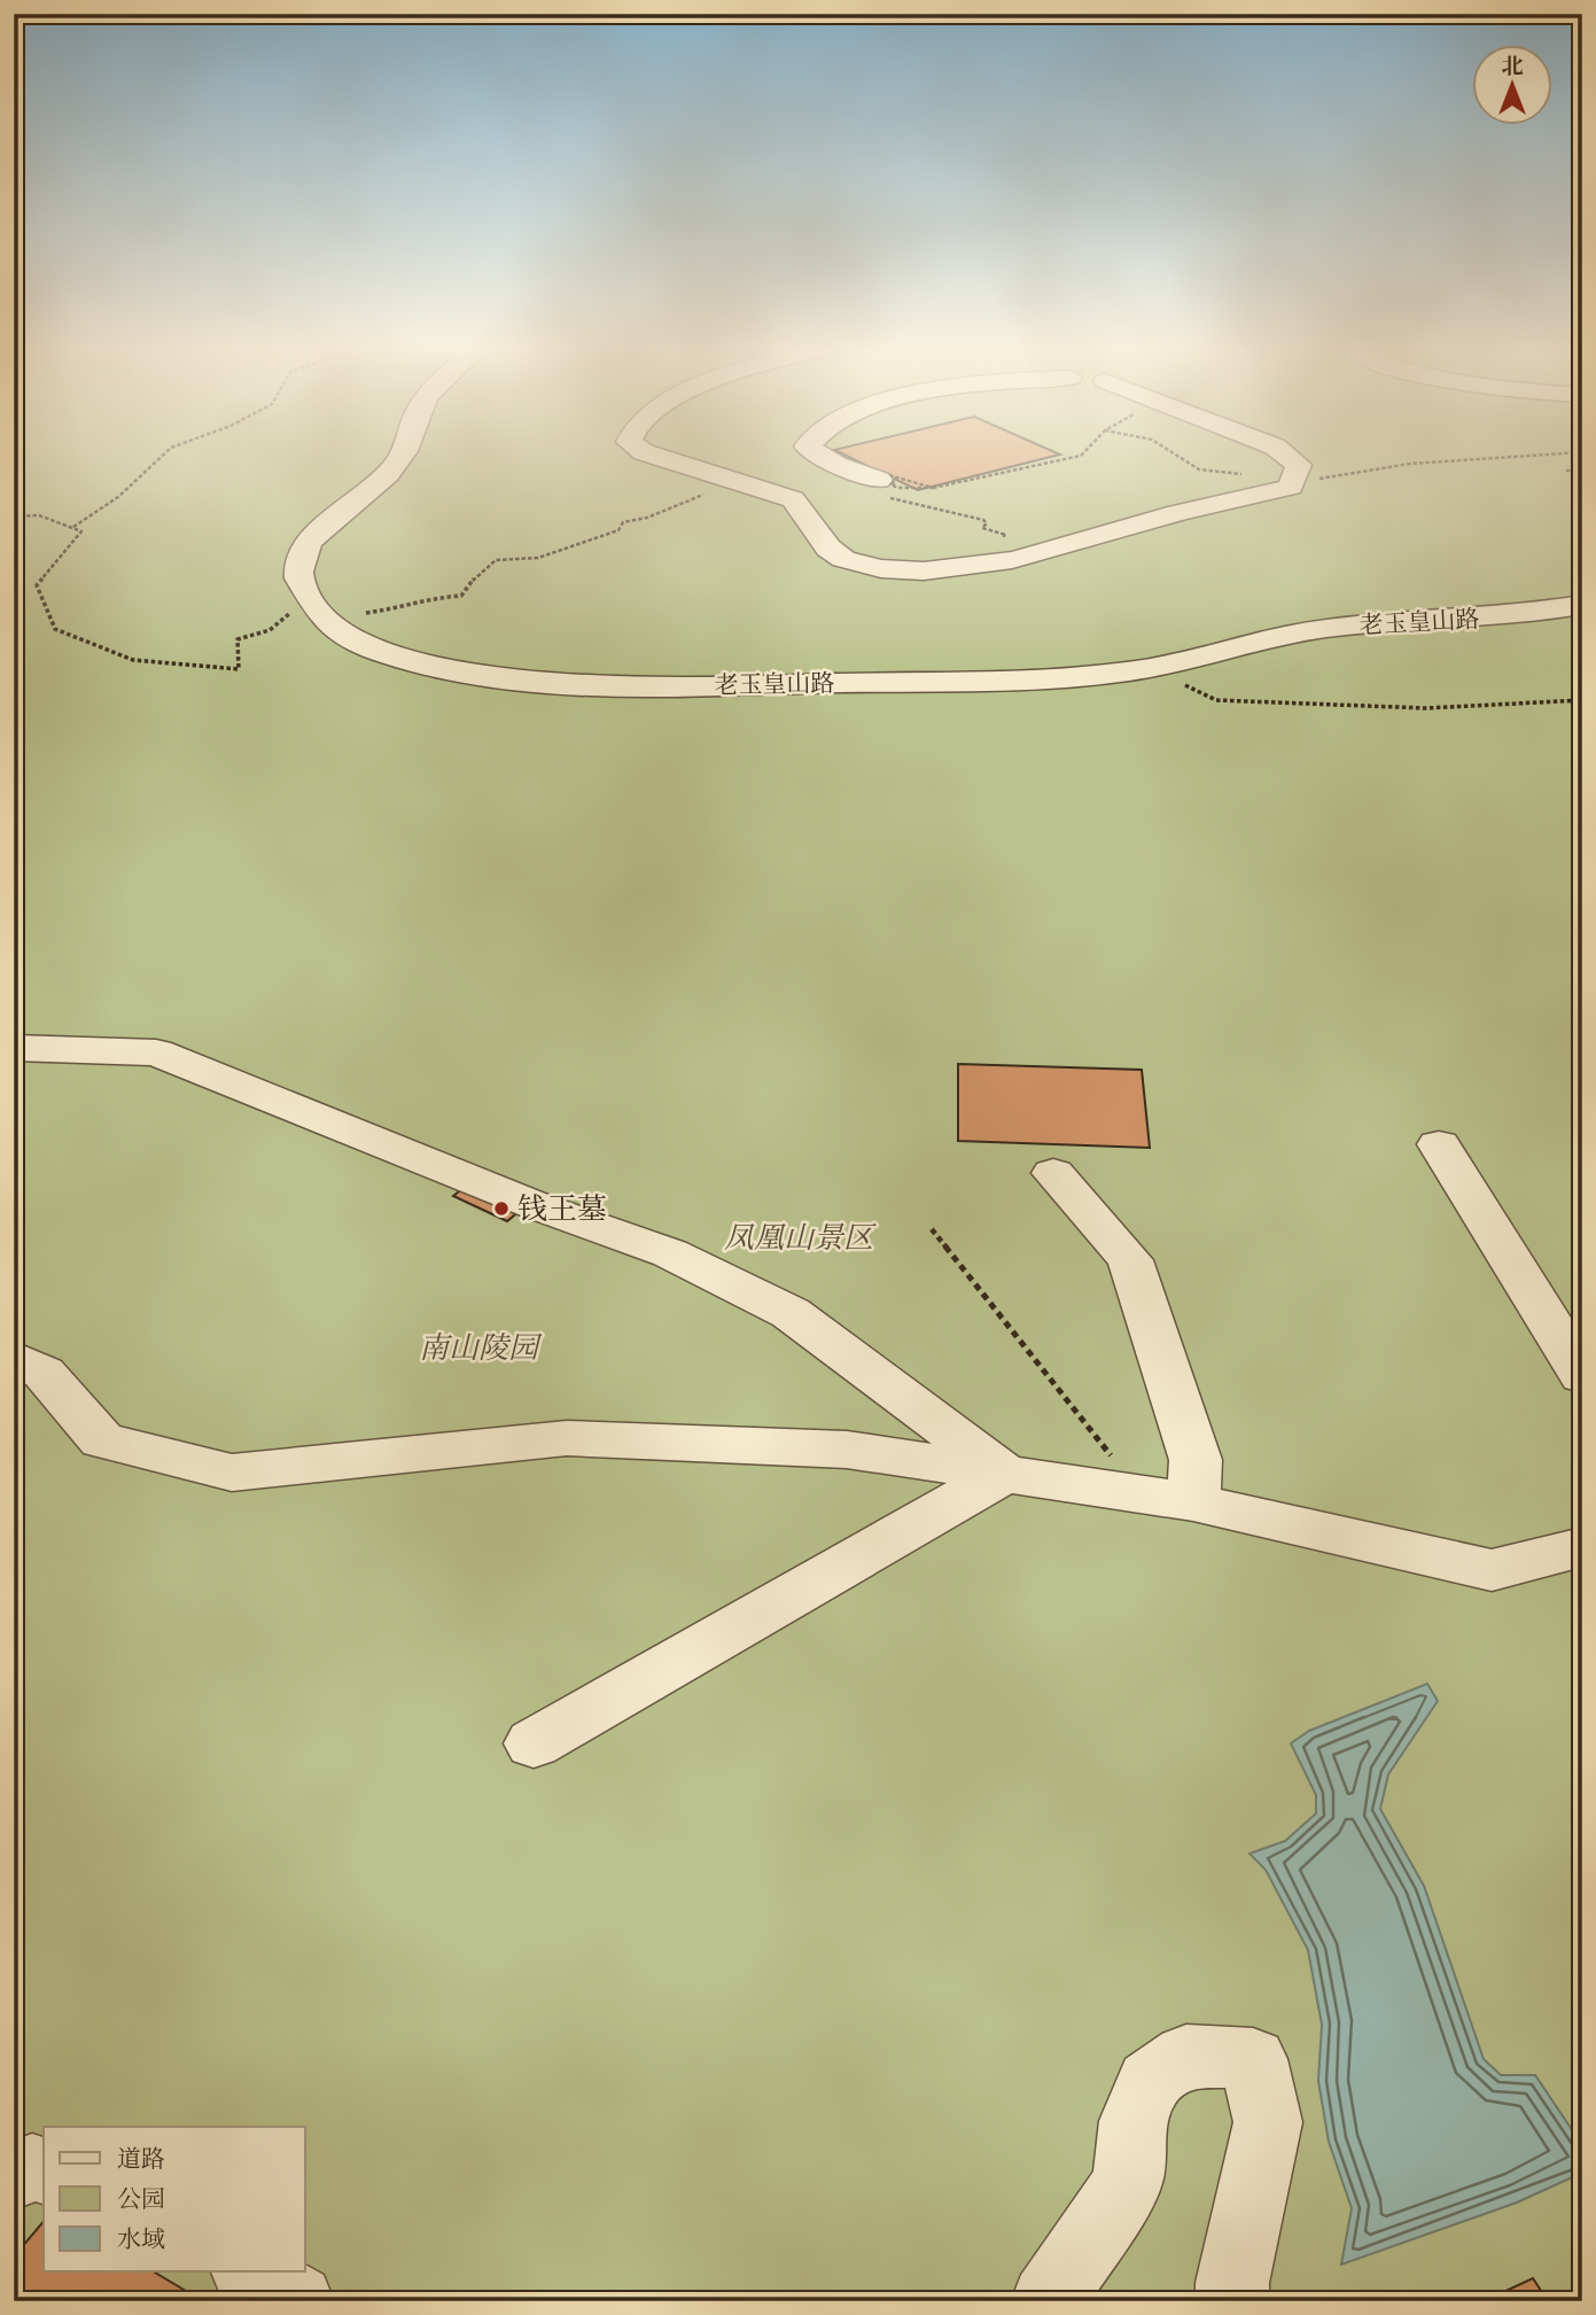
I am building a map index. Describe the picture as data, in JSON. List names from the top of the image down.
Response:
{
  "streets": {
    "street": ["老玉皇山路"]
  },
  "parks": ["凤凰山景区", "南山陵园"],
  "places": ["钱王墓"],
  "legend": ["道路", "公园", "水域"],
  "north": "top"
}
